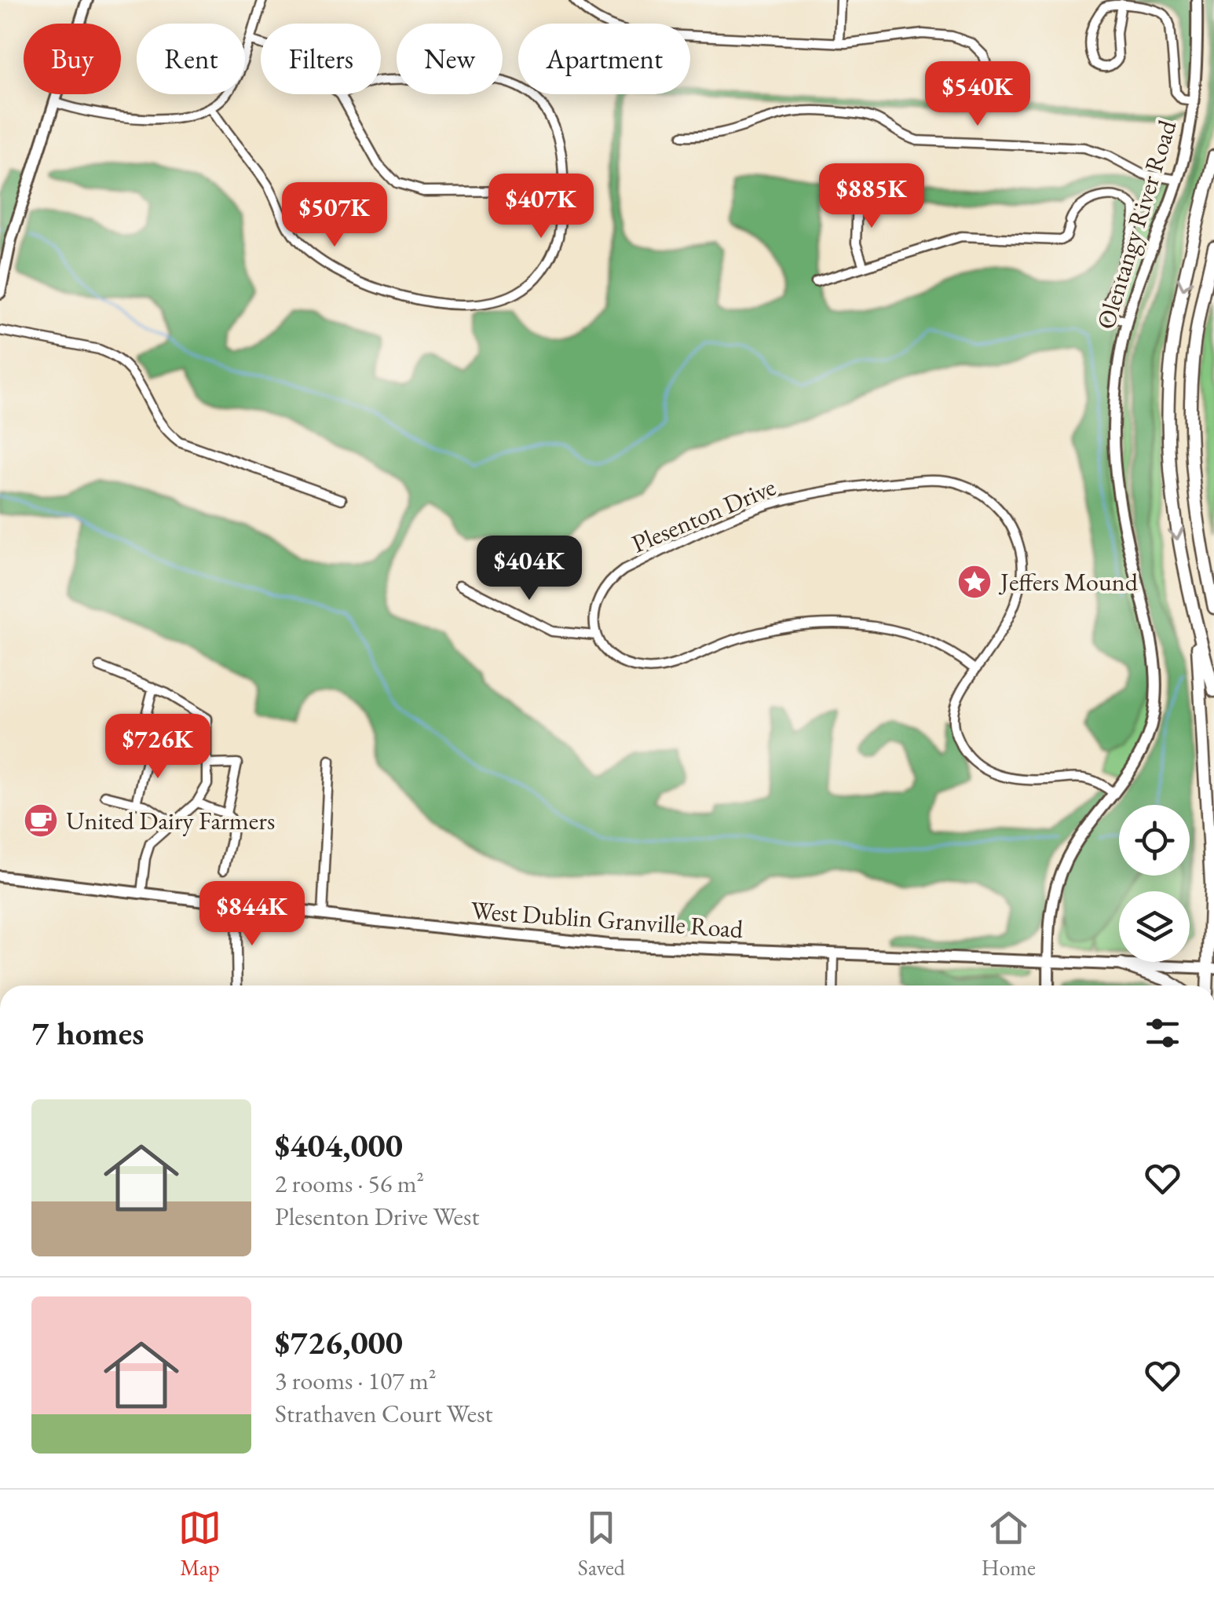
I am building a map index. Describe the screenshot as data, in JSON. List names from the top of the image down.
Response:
{
  "streets": {
    "main road": ["Olentangy River Road", "West Dublin Granville Road"],
    "street": ["Plesenton Drive"]
  },
  "crossings": [
    ["Olentangy River Road", "Plesenton Drive"],
    ["Olentangy River Road", "West Dublin Granville Road"]
  ],
  "places": {
    "place": ["Jeffers Mound"],
    "cafe": ["United Dairy Farmers"]
  },
  "page": {
    "chip": [
      "Buy",
      "Rent",
      "Filters",
      "New",
      "Apartment"
    ],
    "price": [
      "$540K",
      "$885K",
      "$407K",
      "$507K",
      "$404K",
      "$726K",
      "$844K"
    ],
    "heading": "7 homes",
    "list": [
      {
        "name": "$404,000",
        "note": "2 rooms · 56 m² · Plesenton Drive West"
      },
      {
        "name": "$726,000",
        "note": "3 rooms · 107 m² · Strathaven Court West"
      }
    ],
    "tabs": ["Map", "Saved", "Home"]
  }
}
